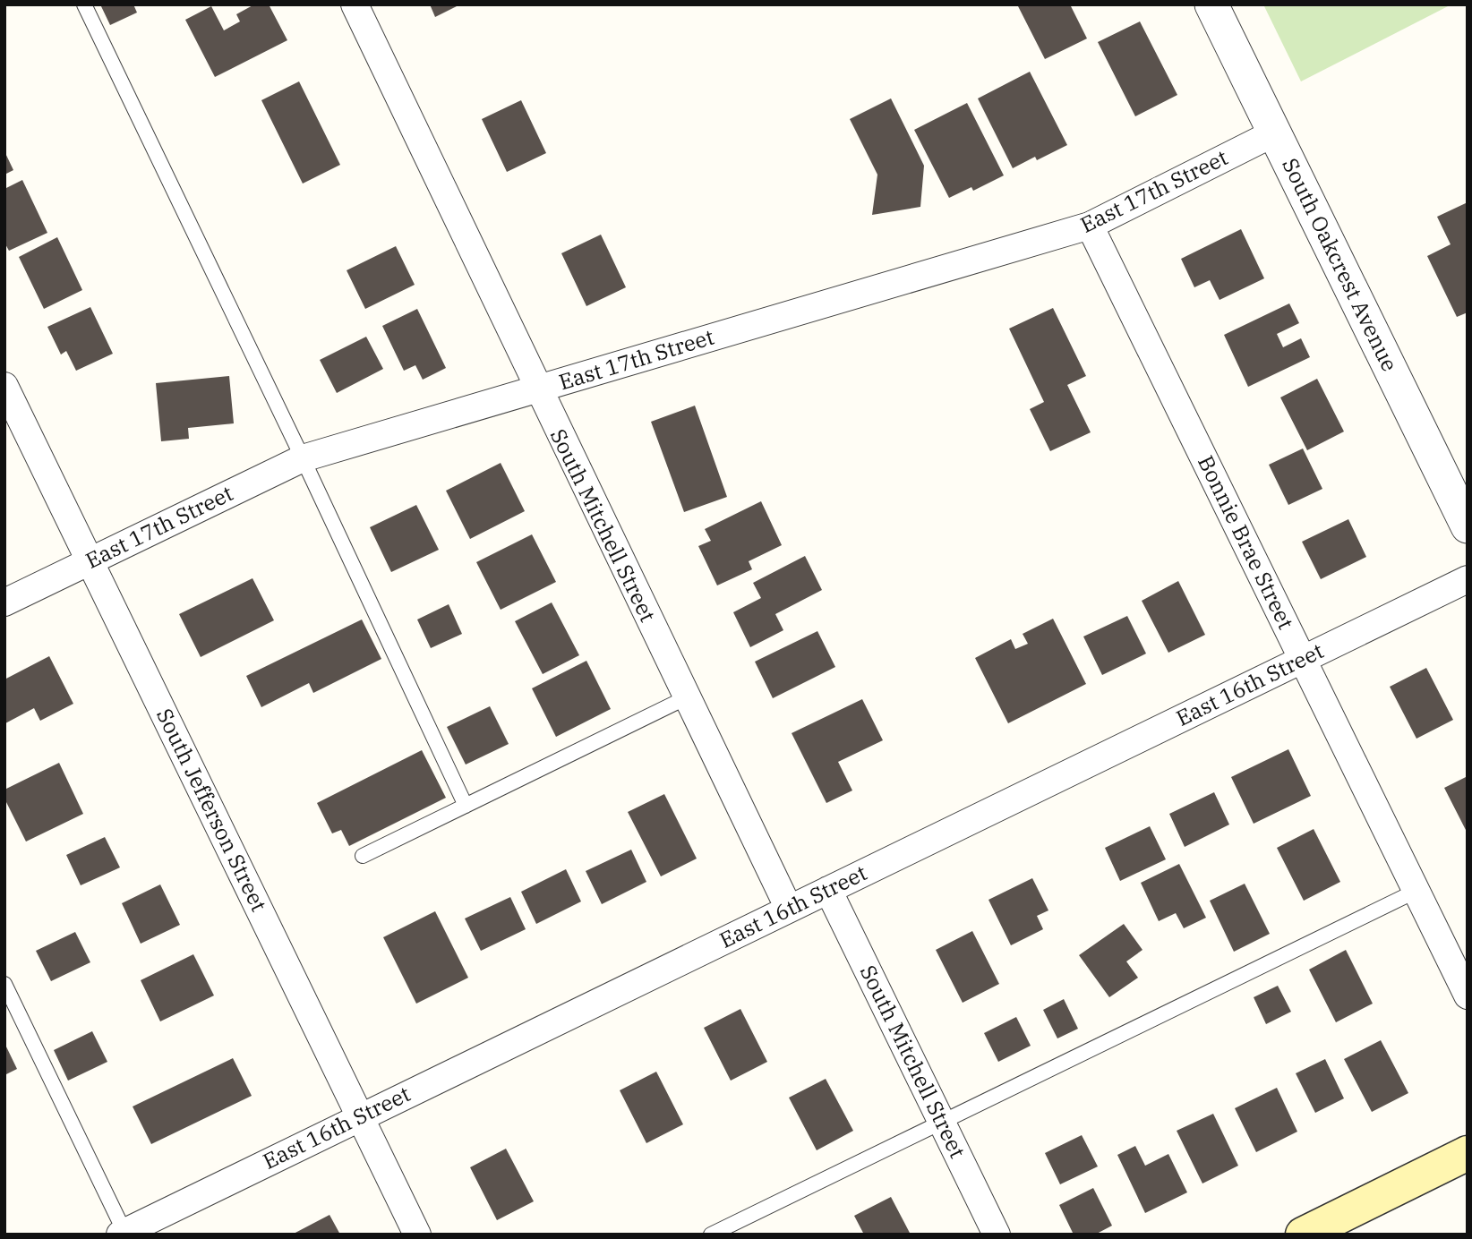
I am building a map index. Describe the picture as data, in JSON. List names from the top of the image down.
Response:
{
  "streets": {
    "street": [
      "East 17th Street",
      "South Oakcrest Avenue",
      "South Mitchell Street",
      "Bonnie Brae Street",
      "East 16th Street",
      "South Jefferson Street"
    ]
  },
  "crossings": [
    ["East 17th Street", "South Oakcrest Avenue"],
    ["East 17th Street", "South Mitchell Street"],
    ["East 17th Street", "Bonnie Brae Street"],
    ["East 17th Street", "South Jefferson Street"],
    ["South Mitchell Street", "East 16th Street"],
    ["Bonnie Brae Street", "East 16th Street"],
    ["East 16th Street", "South Jefferson Street"]
  ]
}
